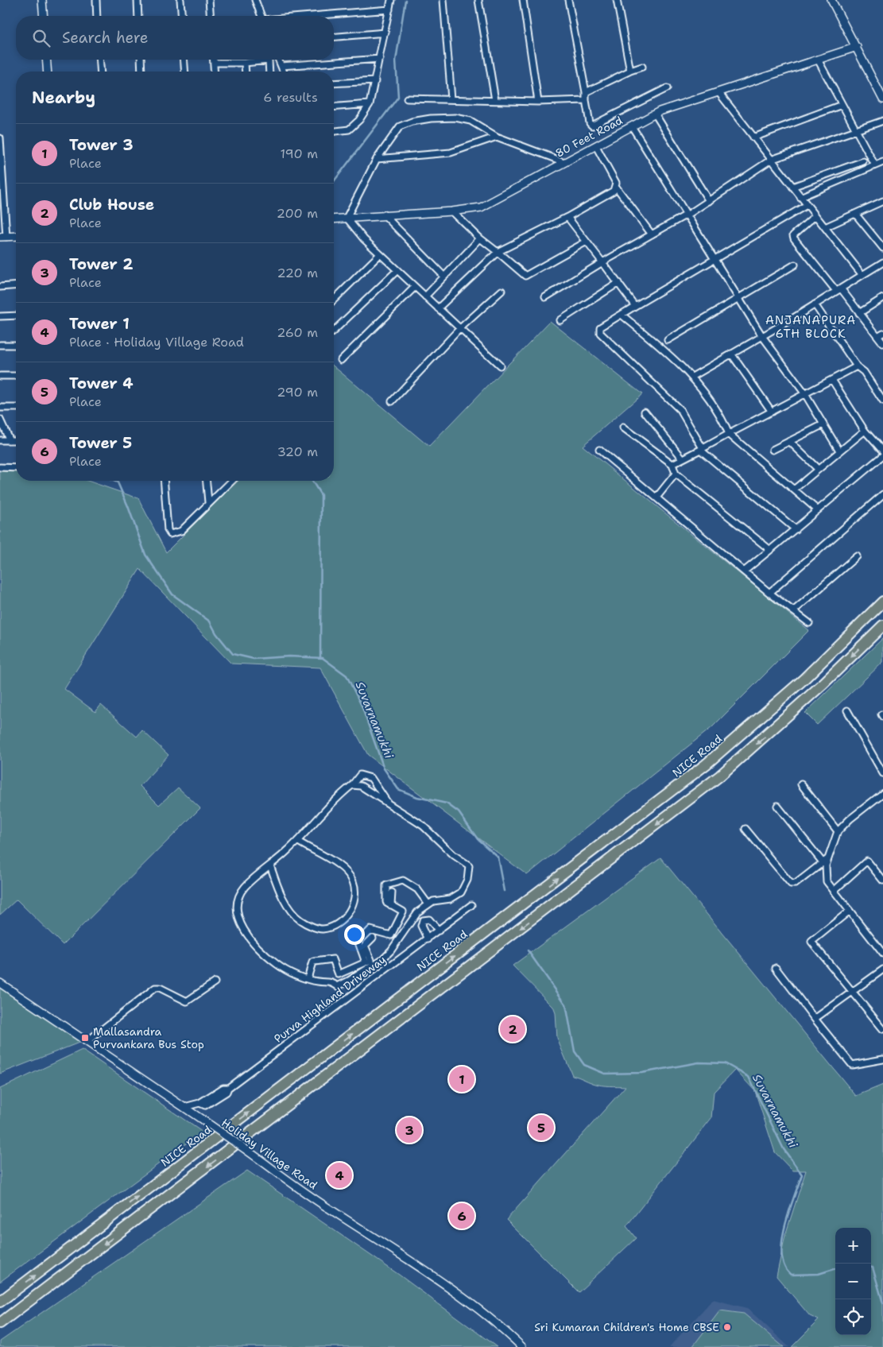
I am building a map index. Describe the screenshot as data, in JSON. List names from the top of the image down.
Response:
{
  "streets": {
    "highway": ["NICE Road"],
    "street": ["80 Feet Road", "Purva Highland Driveway", "Holiday Village Road"]
  },
  "crossings": [
    ["Purva Highland Driveway", "Holiday Village Road"]
  ],
  "districts": ["ANJANAPURA 6TH BLOCK"],
  "water": ["Suvarnamukhi"],
  "places": {
    "transit": ["Mallasandra Purvankara Bus Stop"],
    "other": ["Sri Kumaran Children's Home CBSE"]
  },
  "page": {
    "search": "Search here",
    "heading": ["Nearby", "6 results"],
    "list": [
      {
        "mark": "1",
        "name": "Tower 3",
        "note": "Place",
        "value": "190 m"
      },
      {
        "mark": "2",
        "name": "Club House",
        "note": "Place",
        "value": "200 m"
      },
      {
        "mark": "3",
        "name": "Tower 2",
        "note": "Place",
        "value": "220 m"
      },
      {
        "mark": "4",
        "name": "Tower 1",
        "note": "Place · Holiday Village Road",
        "value": "260 m"
      },
      {
        "mark": "5",
        "name": "Tower 4",
        "note": "Place",
        "value": "290 m"
      },
      {
        "mark": "6",
        "name": "Tower 5",
        "note": "Place",
        "value": "320 m"
      }
    ],
    "pins": [
      "2",
      "1",
      "5",
      "3",
      "4",
      "6"
    ],
    "map_buttons": ["+", "−"]
  }
}
